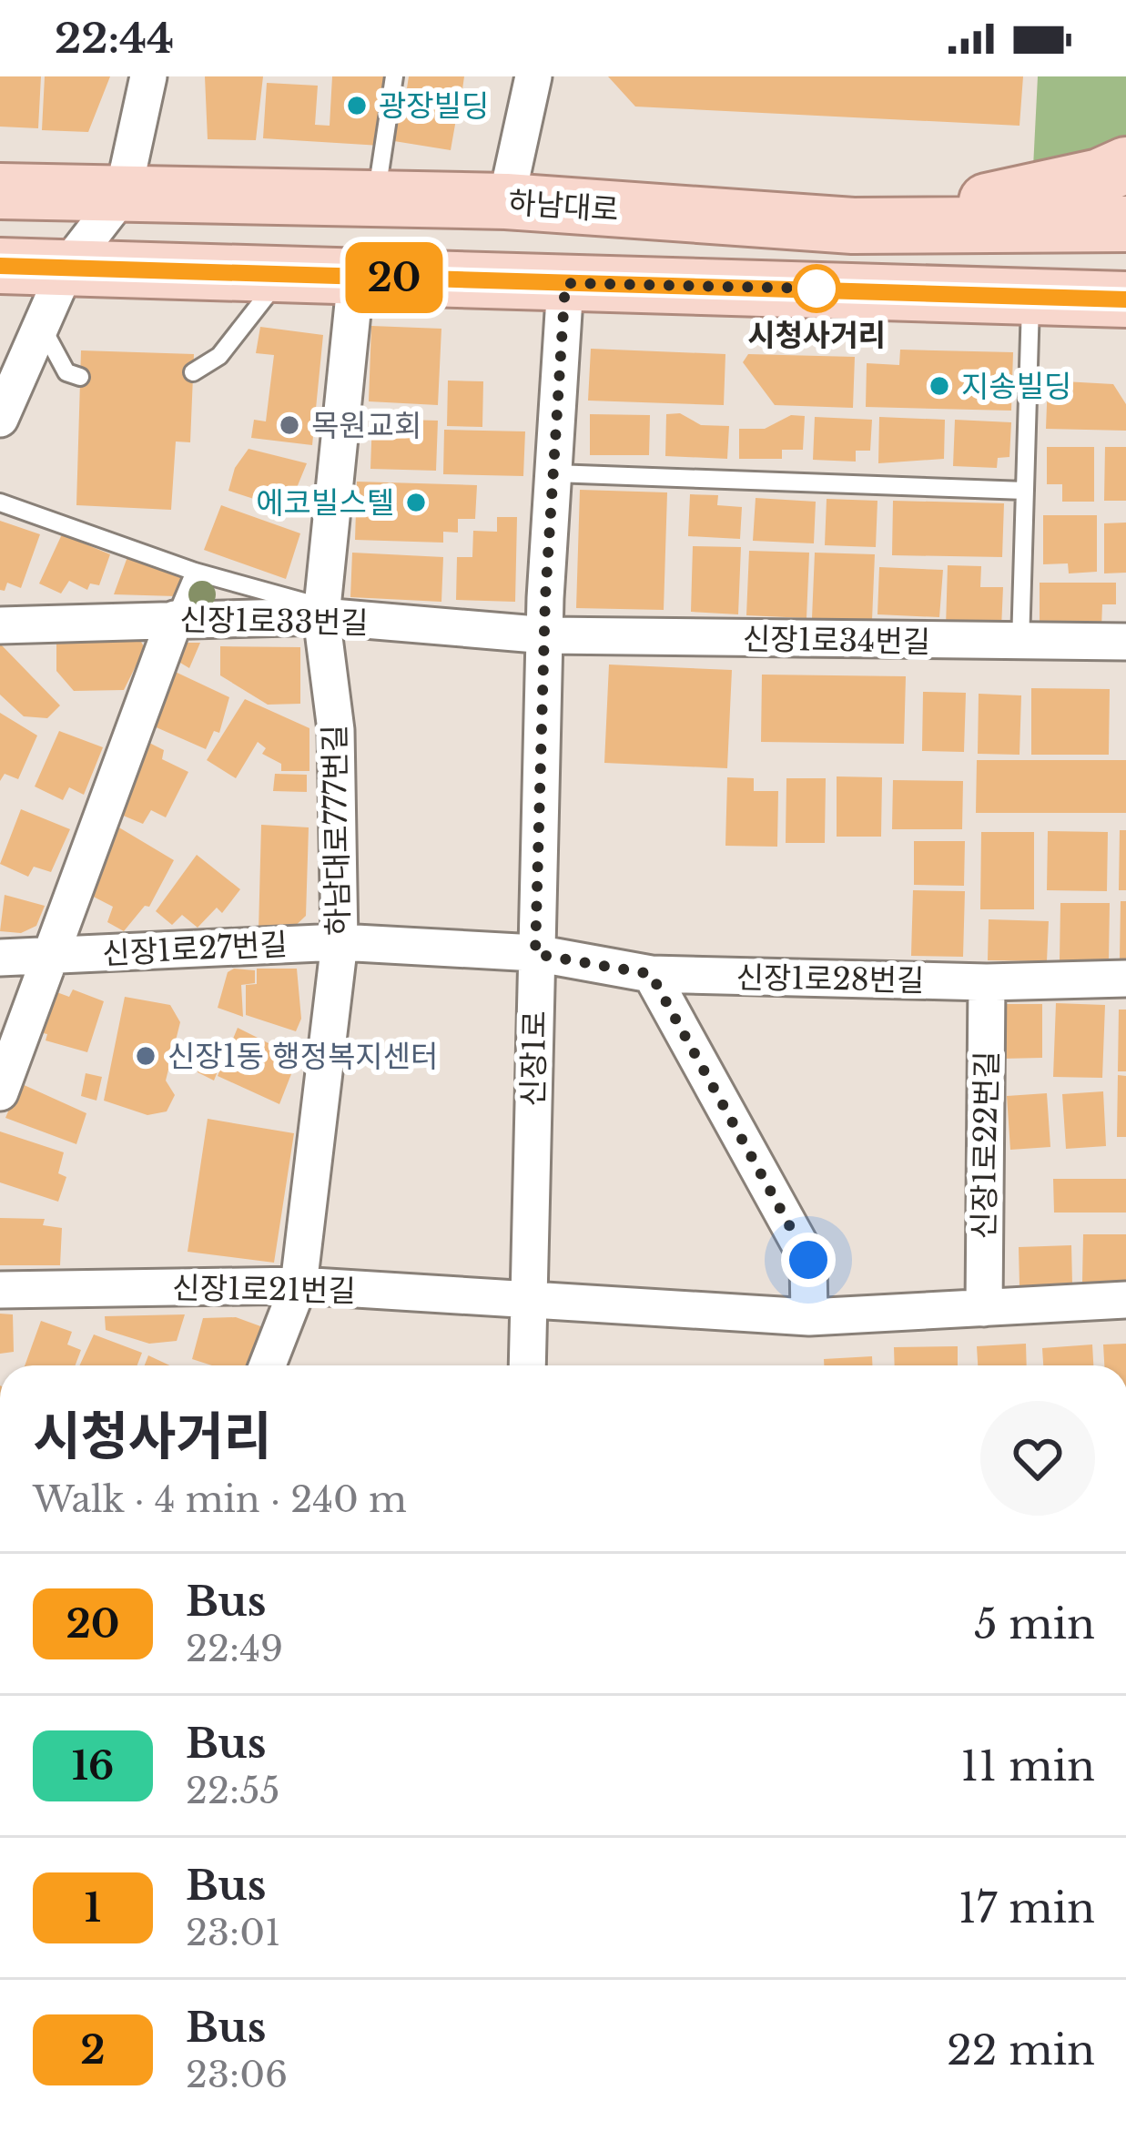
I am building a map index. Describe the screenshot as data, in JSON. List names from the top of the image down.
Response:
{
  "streets": {
    "main road": ["하남대로"],
    "street": [
      "신장1로33번길",
      "신장1로34번길",
      "하남대로777번길",
      "신장1로27번길",
      "신장1로28번길",
      "신장1로",
      "신장1로22번길",
      "신장1로21번길"
    ]
  },
  "crossings": [
    ["신장1로33번길", "신장1로34번길"],
    ["신장1로33번길", "하남대로777번길"],
    ["신장1로33번길", "신장1로27번길"],
    ["신장1로33번길", "신장1로"],
    ["신장1로34번길", "신장1로"],
    ["하남대로777번길", "신장1로27번길"],
    ["하남대로777번길", "신장1로21번길"],
    ["신장1로27번길", "신장1로28번길"],
    ["신장1로27번길", "신장1로"],
    ["신장1로28번길", "신장1로"],
    ["신장1로28번길", "신장1로22번길"],
    ["신장1로", "신장1로21번길"]
  ],
  "places": [
    "광장빌딩",
    "시청사거리",
    "지송빌딩",
    "목원교회",
    "에코빌스텔",
    "신장1동 행정복지센터"
  ],
  "lines": ["bus line 20"],
  "page": {
    "status": "22:44",
    "on_map": "20",
    "heading": ["시청사거리", "Walk · 4 min · 240 m"],
    "list": [
      {
        "mark": "20",
        "name": "Bus",
        "note": "22:49",
        "value": "5 min"
      },
      {
        "mark": "16",
        "name": "Bus",
        "note": "22:55",
        "value": "11 min"
      },
      {
        "mark": "1",
        "name": "Bus",
        "note": "23:01",
        "value": "17 min"
      },
      {
        "mark": "2",
        "name": "Bus",
        "note": "23:06",
        "value": "22 min"
      }
    ]
  }
}
